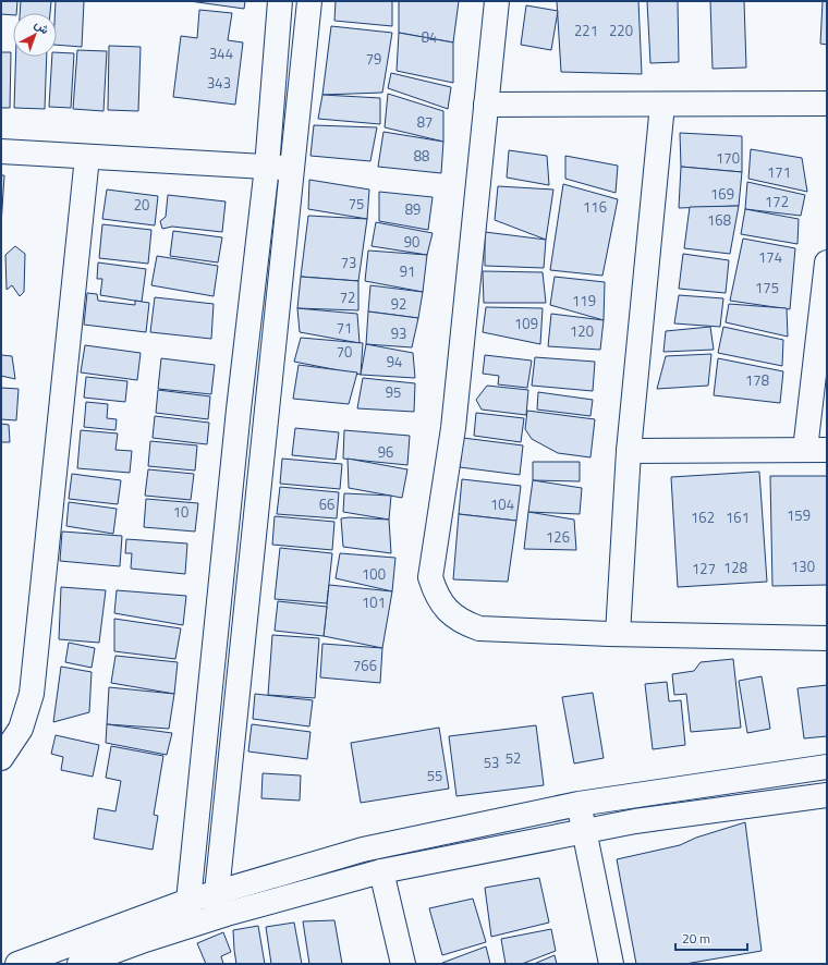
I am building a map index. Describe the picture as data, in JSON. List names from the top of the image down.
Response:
{
  "house_numbers": [
    "221",
    "220",
    "84",
    "344",
    "79",
    "343",
    "87",
    "88",
    "170",
    "171",
    "169",
    "172",
    "75",
    "20",
    "116",
    "89",
    "168",
    "90",
    "174",
    "73",
    "91",
    "175",
    "72",
    "119",
    "92",
    "109",
    "71",
    "120",
    "93",
    "70",
    "94",
    "178",
    "95",
    "96",
    "66",
    "104",
    "10",
    "159",
    "162",
    "161",
    "126",
    "130",
    "128",
    "127",
    "100",
    "101",
    "766",
    "52",
    "53",
    "55"
  ],
  "scale_bar": "20 m",
  "north": "top right"
}
